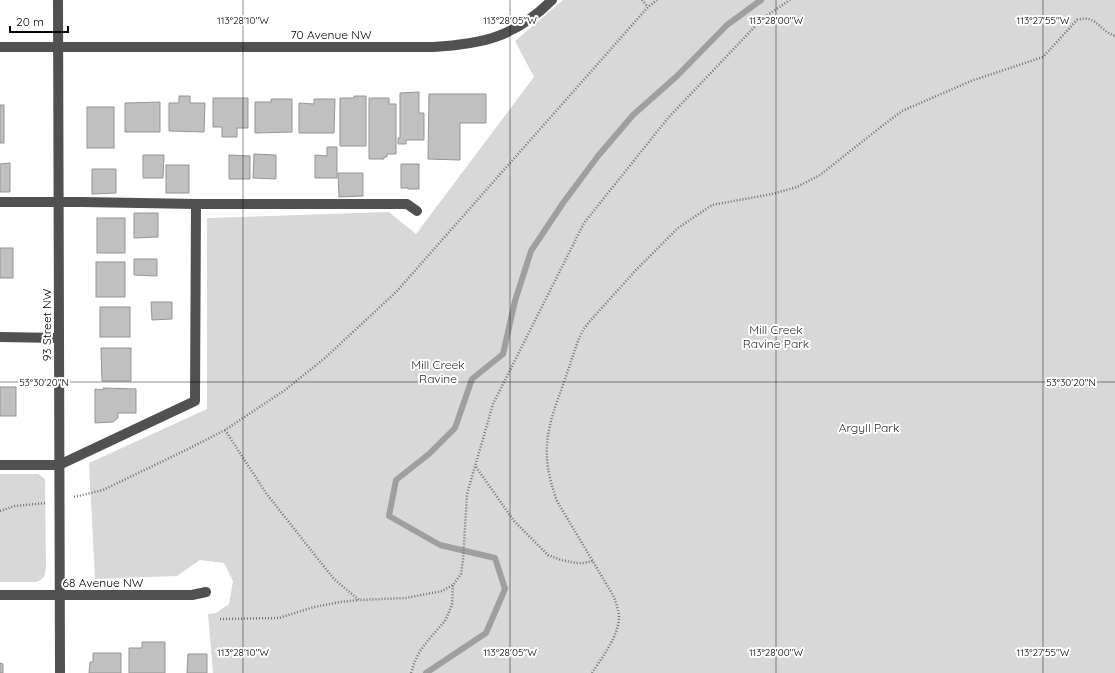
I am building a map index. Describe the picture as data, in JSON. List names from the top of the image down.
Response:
{
  "streets": {
    "street": ["70 Avenue NW", "93 Street NW", "68 Avenue NW"]
  },
  "crossings": [
    ["70 Avenue NW", "93 Street NW"],
    ["93 Street NW", "68 Avenue NW"]
  ],
  "parks": ["Mill Creek Ravine Park", "Mill Creek Ravine", "Argyll Park"],
  "scale_bar": "20 m",
  "coordinates": [
    "113°28'10\"W",
    "113°28'05\"W",
    "113°28'00\"W",
    "113°27'55\"W",
    "53°30'20\"N"
  ]
}
